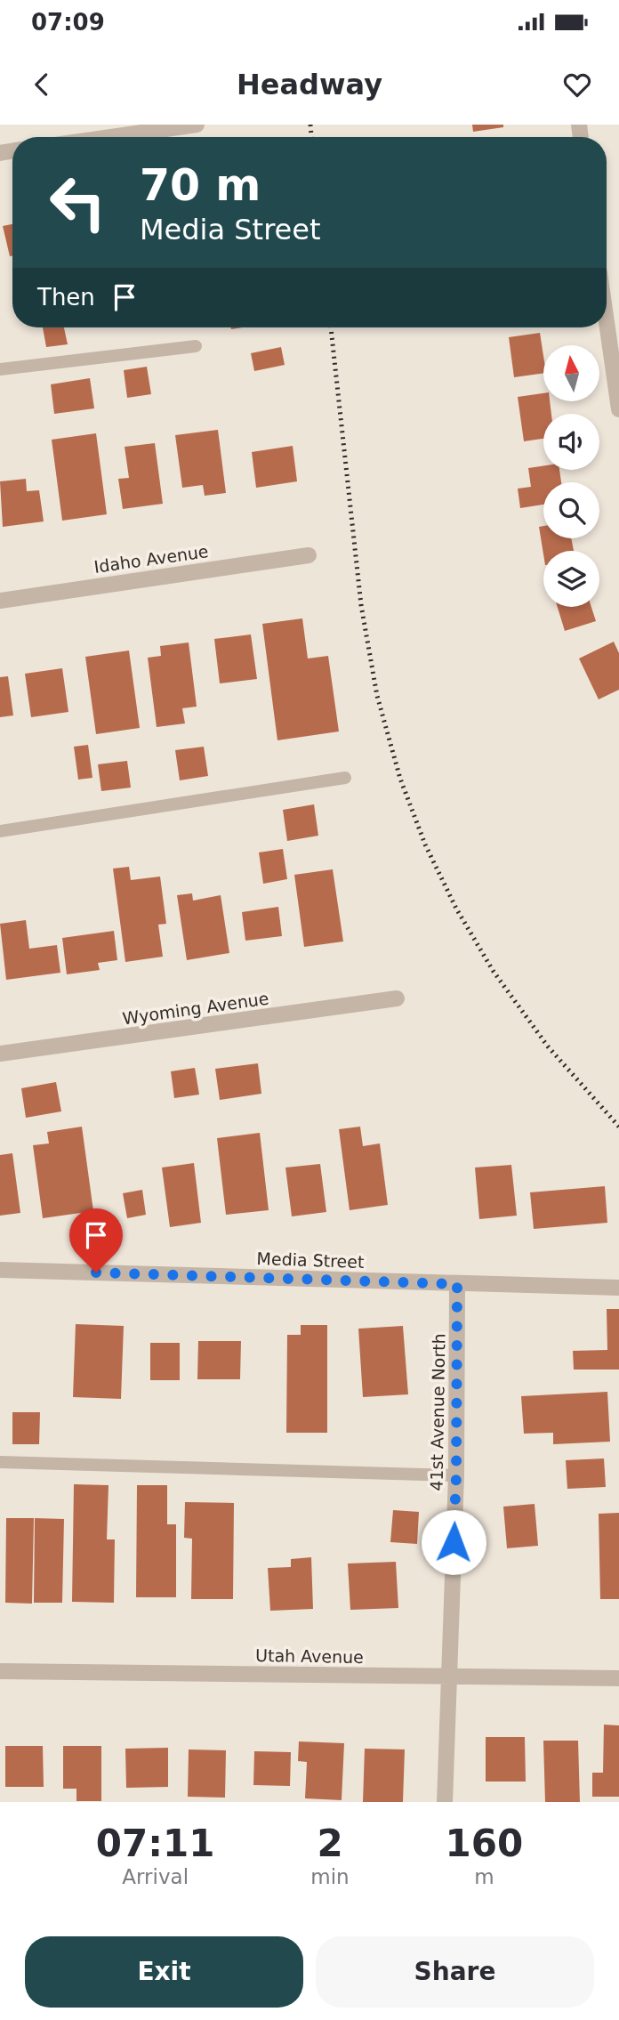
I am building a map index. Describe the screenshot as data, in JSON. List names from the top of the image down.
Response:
{
  "streets": {
    "street": [
      "Idaho Avenue",
      "Wyoming Avenue",
      "Media Street",
      "41st Avenue North",
      "Utah Avenue"
    ]
  },
  "crossings": [
    ["Media Street", "41st Avenue North"],
    ["41st Avenue North", "Utah Avenue"]
  ],
  "north": "top",
  "page": {
    "status": "07:09",
    "header": "Headway",
    "turn": ["70 m", "Media Street"],
    "then": "Then",
    "eta": [
      "07:11",
      "Arrival",
      "2",
      "min",
      "160",
      "m"
    ],
    "buttons": ["Exit", "Share"]
  }
}
